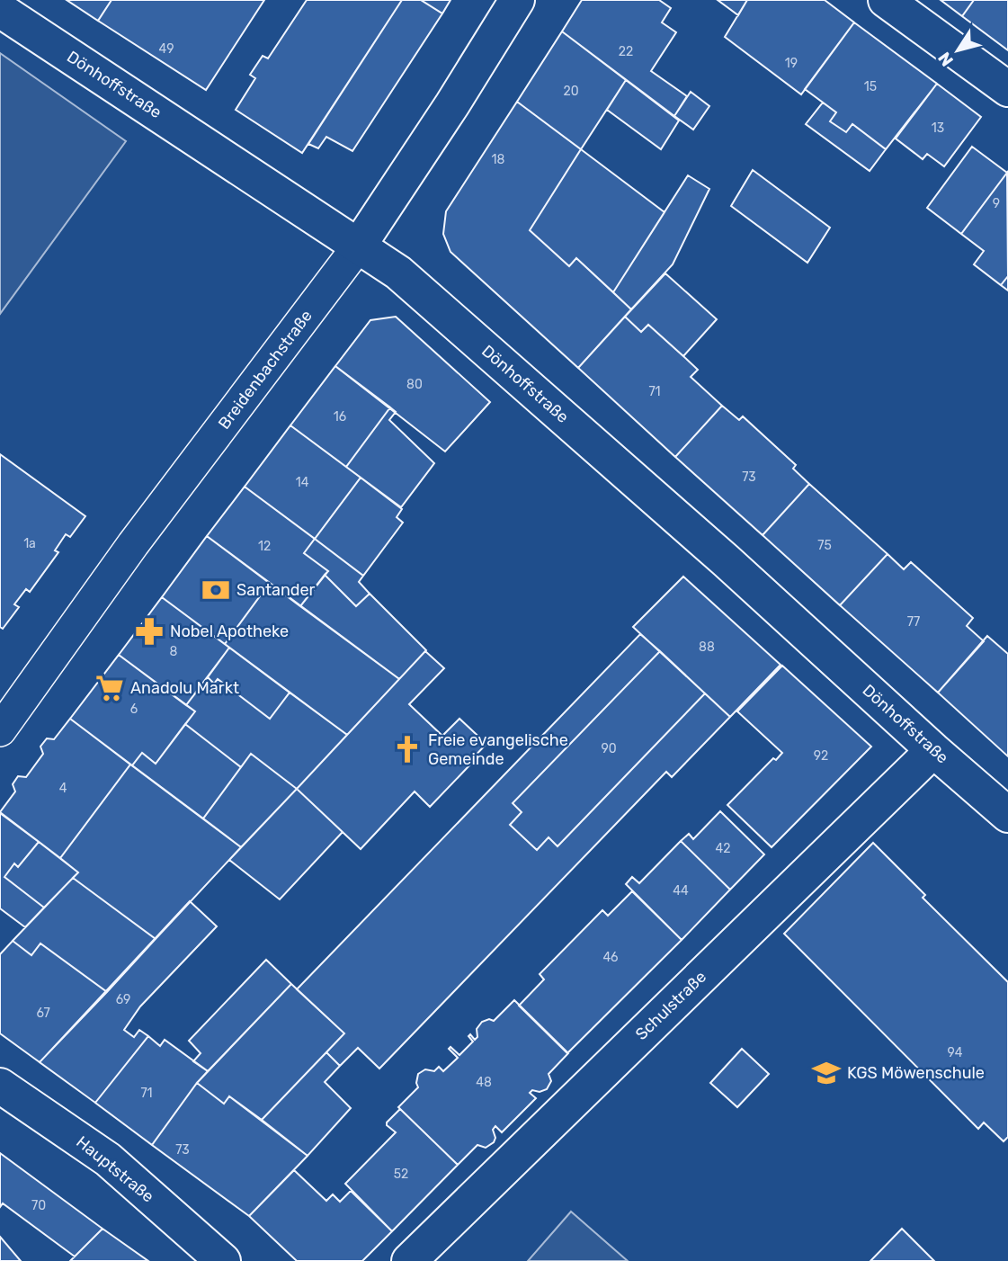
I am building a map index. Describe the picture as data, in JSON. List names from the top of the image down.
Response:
{
  "streets": {
    "street": [
      "Dönhoffstraße",
      "Breidenbachstraße",
      "Schulstraße",
      "Hauptstraße"
    ]
  },
  "crossings": [
    ["Dönhoffstraße", "Breidenbachstraße"],
    ["Dönhoffstraße", "Schulstraße"]
  ],
  "places": {
    "bank": ["Santander"],
    "pharmacy": ["Nobel Apotheke"],
    "supermarket": ["Anadolu Markt"],
    "church": ["Freie evangelische Gemeinde"],
    "school or university": ["KGS Möwenschule"]
  },
  "house_numbers": [
    "49",
    "22",
    "19",
    "15",
    "20",
    "13",
    "18",
    "9",
    "80",
    "71",
    "16",
    "73",
    "14",
    "1a",
    "75",
    "12",
    "77",
    "88",
    "8",
    "6",
    "90",
    "92",
    "4",
    "42",
    "44",
    "46",
    "69",
    "67",
    "94",
    "48",
    "71",
    "73",
    "52",
    "70"
  ],
  "north": "bottom left"
}
